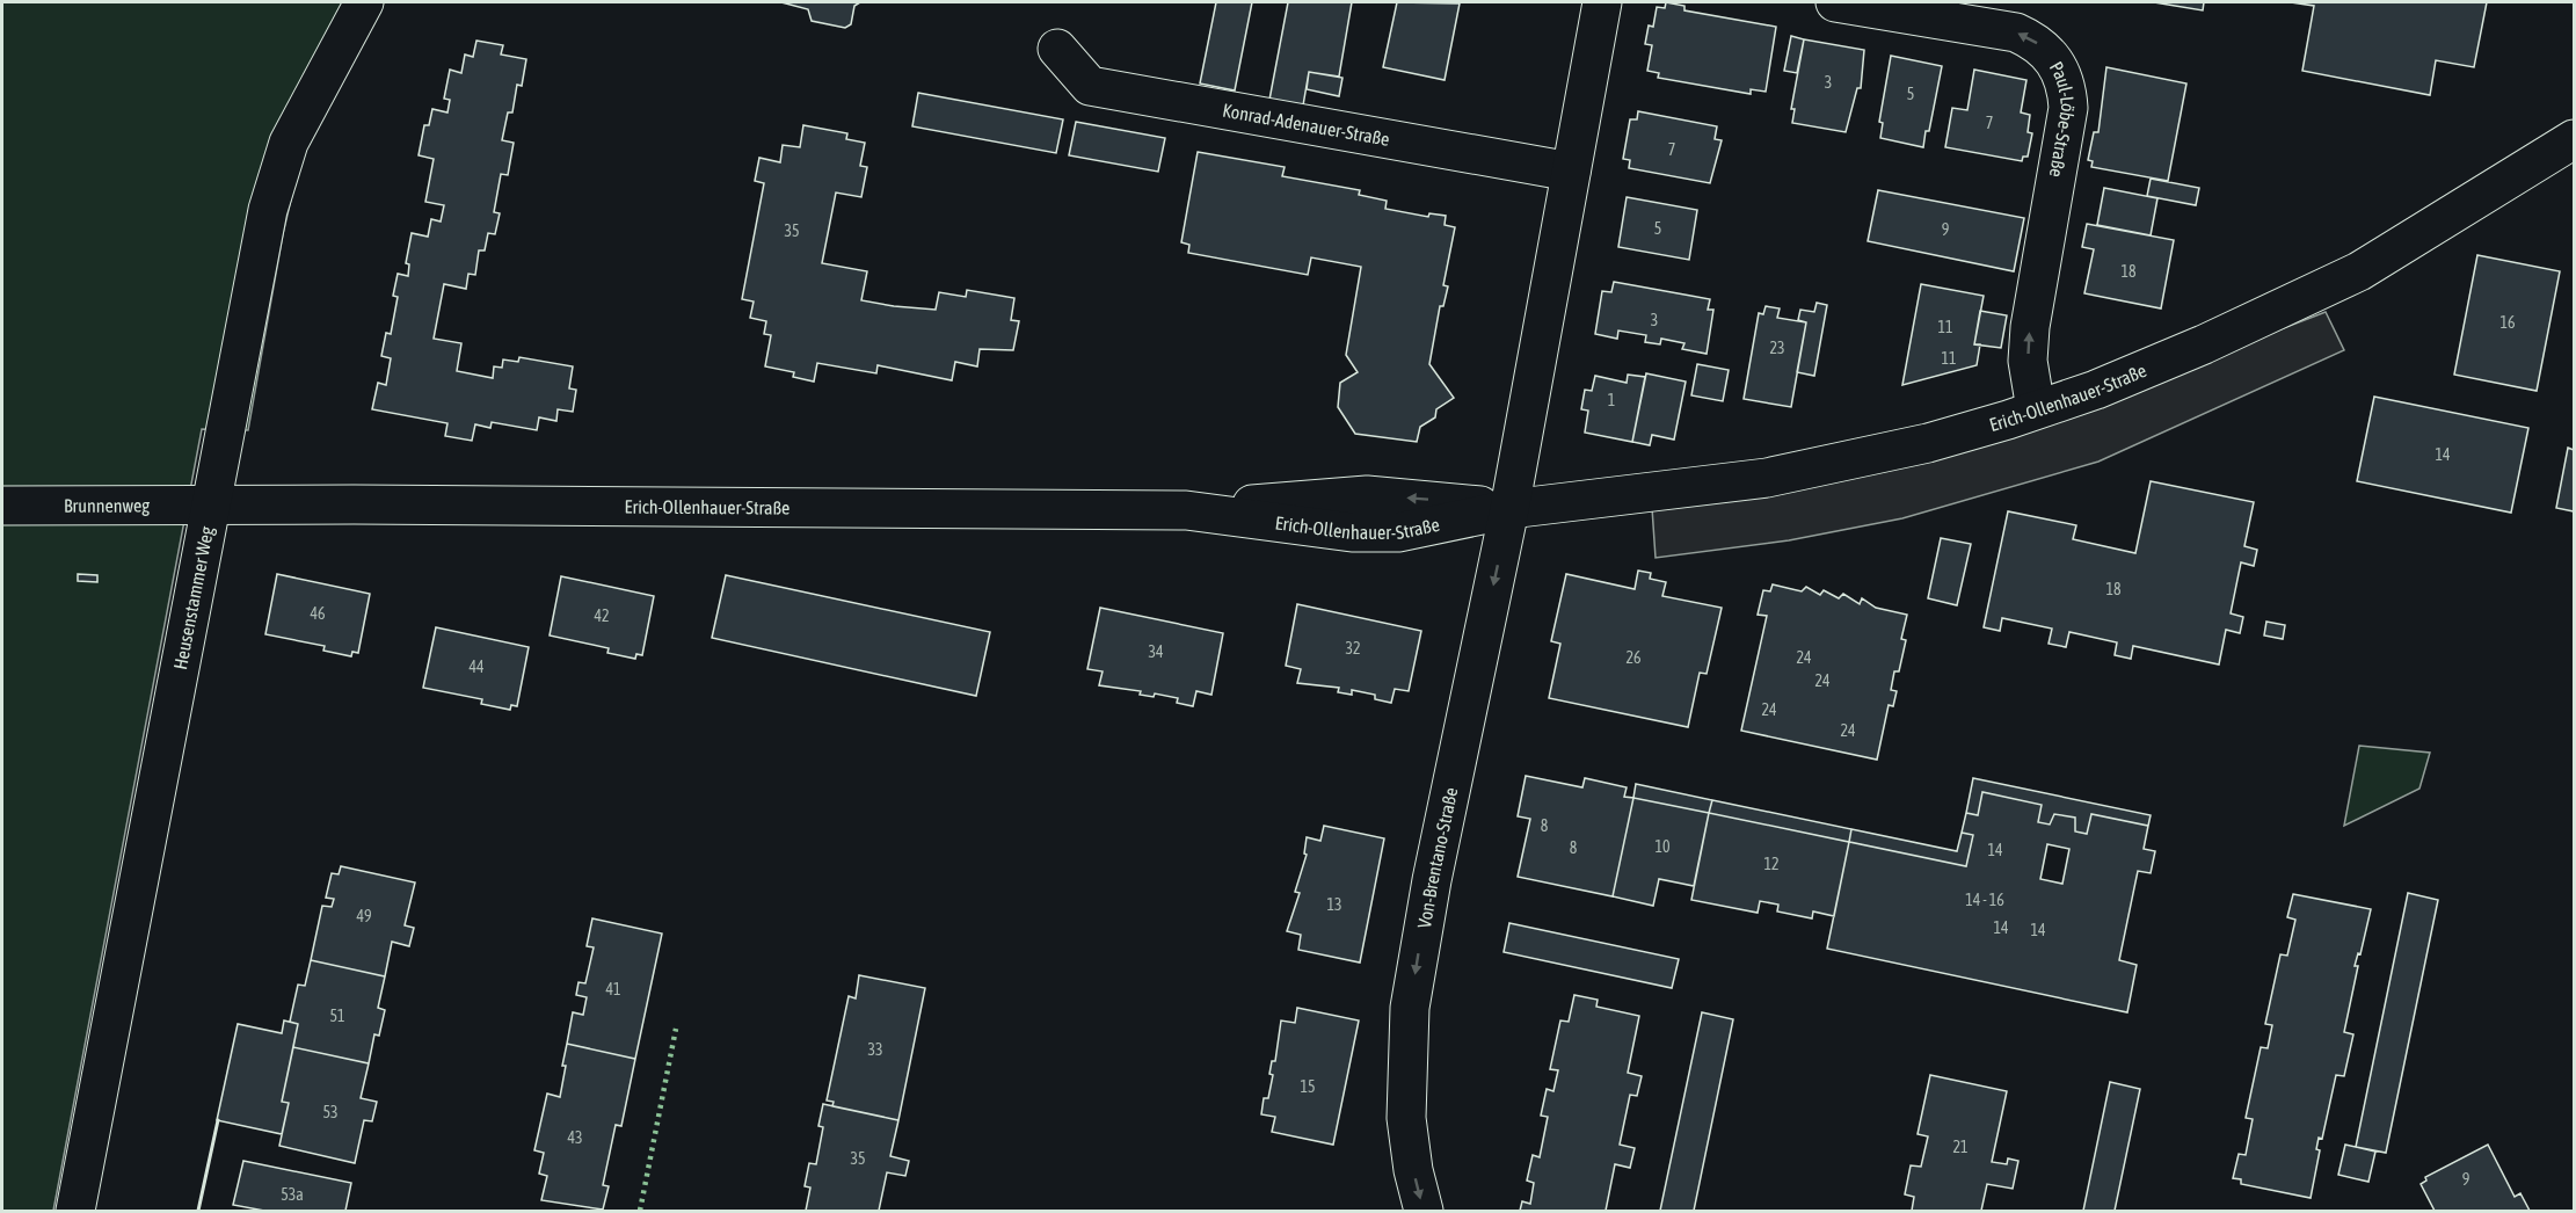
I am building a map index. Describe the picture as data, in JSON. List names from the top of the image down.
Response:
{
  "streets": {
    "street": [
      "Paul-Löbe-Straße",
      "Konrad-Adenauer-Straße",
      "Erich-Ollenhauer-Straße",
      "Brunnenweg",
      "Heusenstammer Weg",
      "Von-Brentano-Straße"
    ]
  },
  "crossings": [
    ["Paul-Löbe-Straße", "Erich-Ollenhauer-Straße"],
    ["Erich-Ollenhauer-Straße", "Brunnenweg"],
    ["Erich-Ollenhauer-Straße", "Heusenstammer Weg"],
    ["Erich-Ollenhauer-Straße", "Von-Brentano-Straße"],
    ["Brunnenweg", "Heusenstammer Weg"]
  ],
  "one_way": ["Von-Brentano-Straße"],
  "house_numbers": [
    "3",
    "5",
    "7",
    "7",
    "5",
    "9",
    "35",
    "18",
    "3",
    "16",
    "11",
    "23",
    "11",
    "1",
    "14",
    "18",
    "46",
    "42",
    "32",
    "34",
    "26",
    "24",
    "44",
    "24",
    "24",
    "24",
    "8",
    "10",
    "8",
    "14",
    "12",
    "14 - 16",
    "13",
    "49",
    "14",
    "14",
    "41",
    "51",
    "33",
    "15",
    "53",
    "43",
    "21",
    "35",
    "9",
    "53a"
  ]
}
